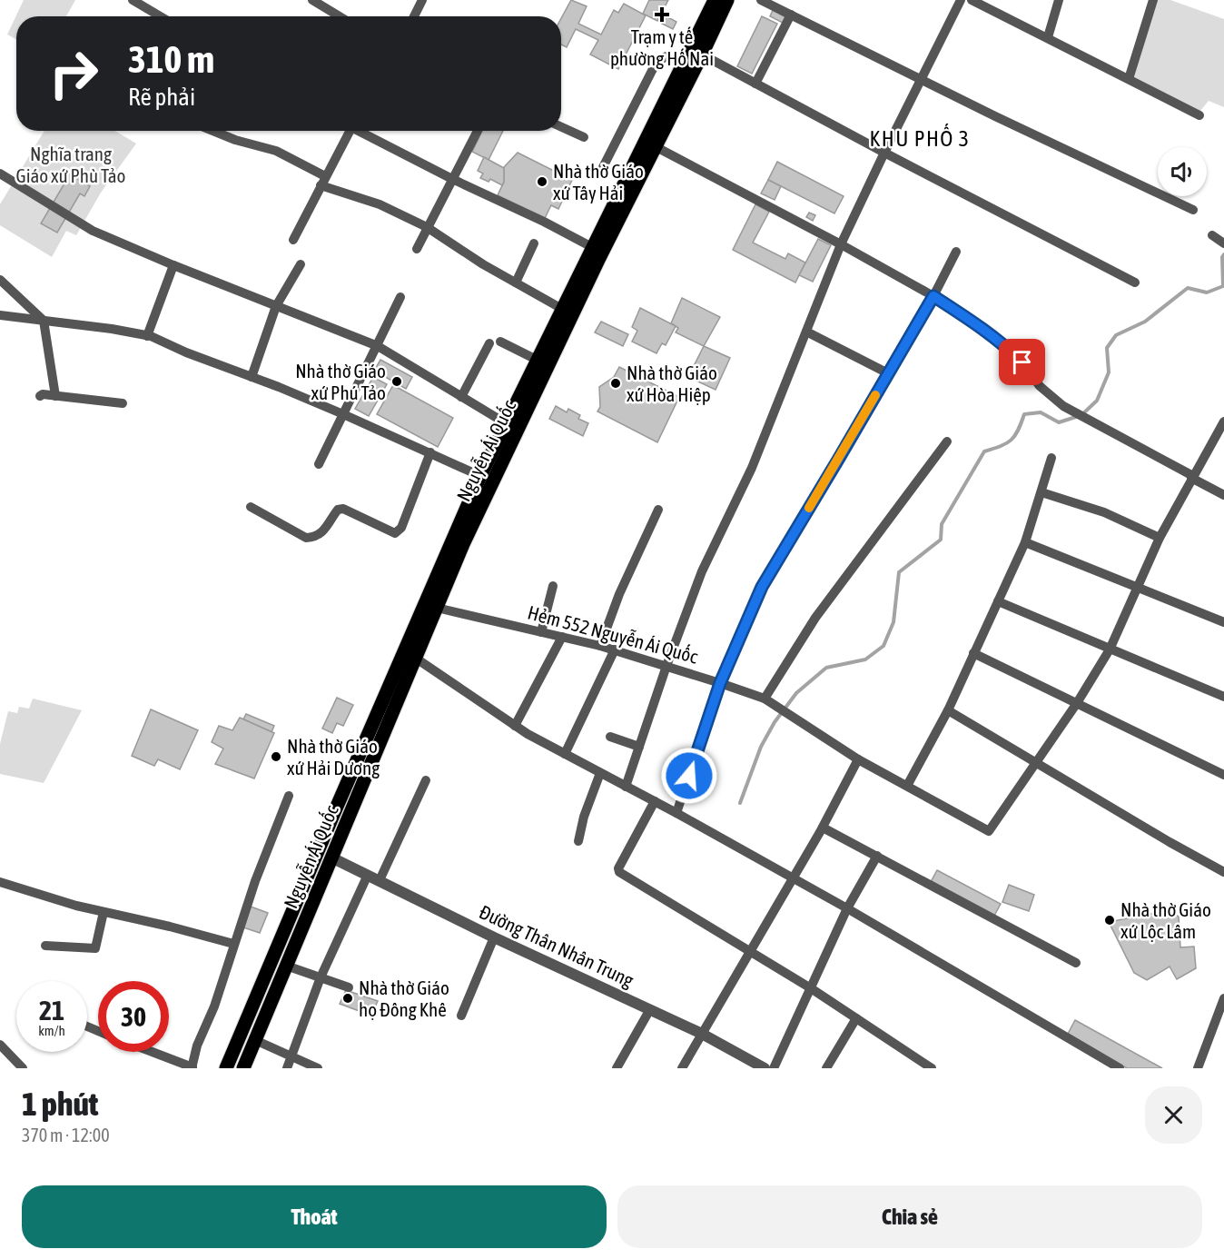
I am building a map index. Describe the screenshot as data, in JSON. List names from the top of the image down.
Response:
{
  "streets": {
    "main road": ["Nguyễn Ái Quốc"],
    "street": ["Hẻm 552 Nguyễn Ái Quốc", "Đường Thân Nhân Trung"]
  },
  "crossings": [
    ["Nguyễn Ái Quốc", "Hẻm 552 Nguyễn Ái Quốc"],
    ["Nguyễn Ái Quốc", "Đường Thân Nhân Trung"]
  ],
  "districts": ["KHU PHỐ 3"],
  "parks": ["Nghĩa trang Giáo xứ Phù Tảo"],
  "places": {
    "health": ["Trạm y tế phường Hố Nai"],
    "other": [
      "Nhà thờ Giáo xứ Tây Hải",
      "Nhà thờ Giáo xứ Phú Tảo",
      "Nhà thờ Giáo xứ Hòa Hiệp",
      "Nhà thờ Giáo xứ Hải Dương",
      "Nhà thờ Giáo xứ Lộc Lâm",
      "Nhà thờ Giáo họ Đông Khê"
    ]
  },
  "page": {
    "turn": ["310 m", "Rẽ phải"],
    "speed": "21 km/h",
    "limit": "30",
    "heading": ["1 phút", "370 m · 12:00"],
    "buttons": ["Thoát", "Chia sẻ"]
  }
}
